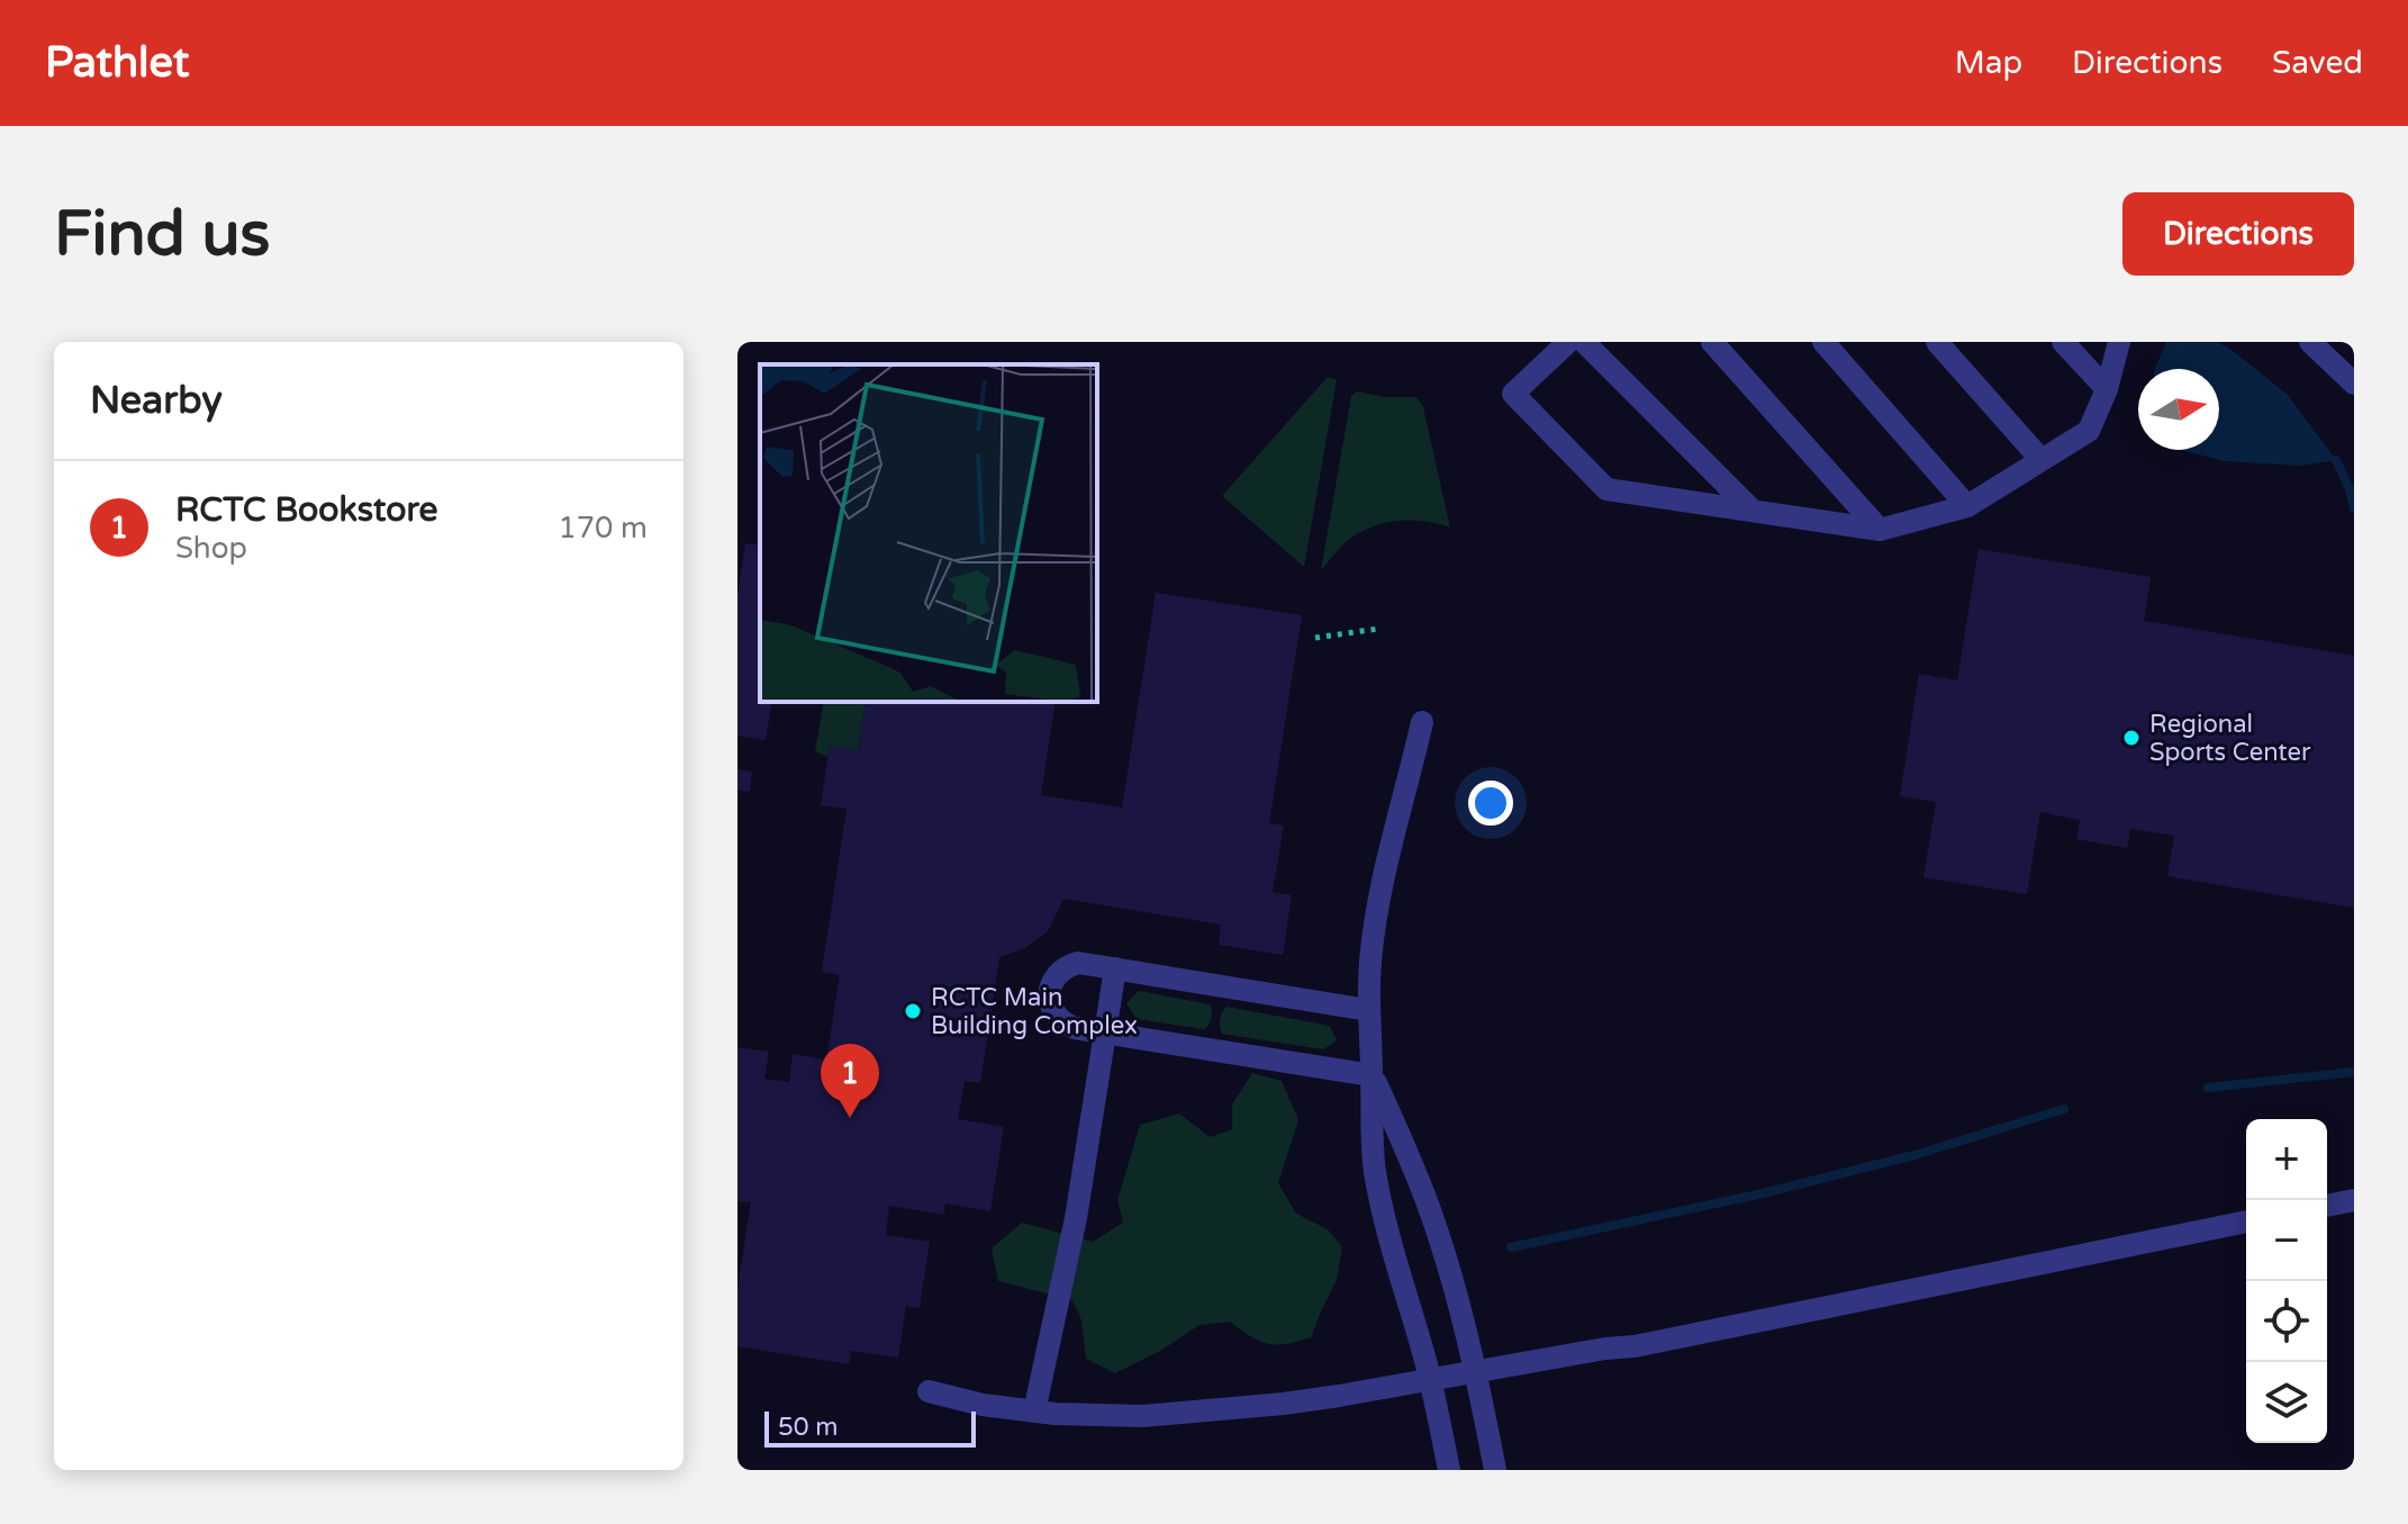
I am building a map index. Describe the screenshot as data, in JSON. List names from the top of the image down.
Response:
{
  "places": ["Regional Sports Center", "RCTC Main Building Complex"],
  "scale_bar": "50 m",
  "north": "right",
  "page": {
    "header": "Pathlet",
    "nav": ["Map", "Directions", "Saved"],
    "buttons": "Directions",
    "title": "Find us",
    "heading": "Nearby",
    "list": [
      {
        "mark": "1",
        "name": "RCTC Bookstore",
        "note": "Shop",
        "value": "170 m"
      }
    ],
    "pins": "1",
    "map_buttons": ["+", "−"],
    "scale": "50 m"
  }
}
